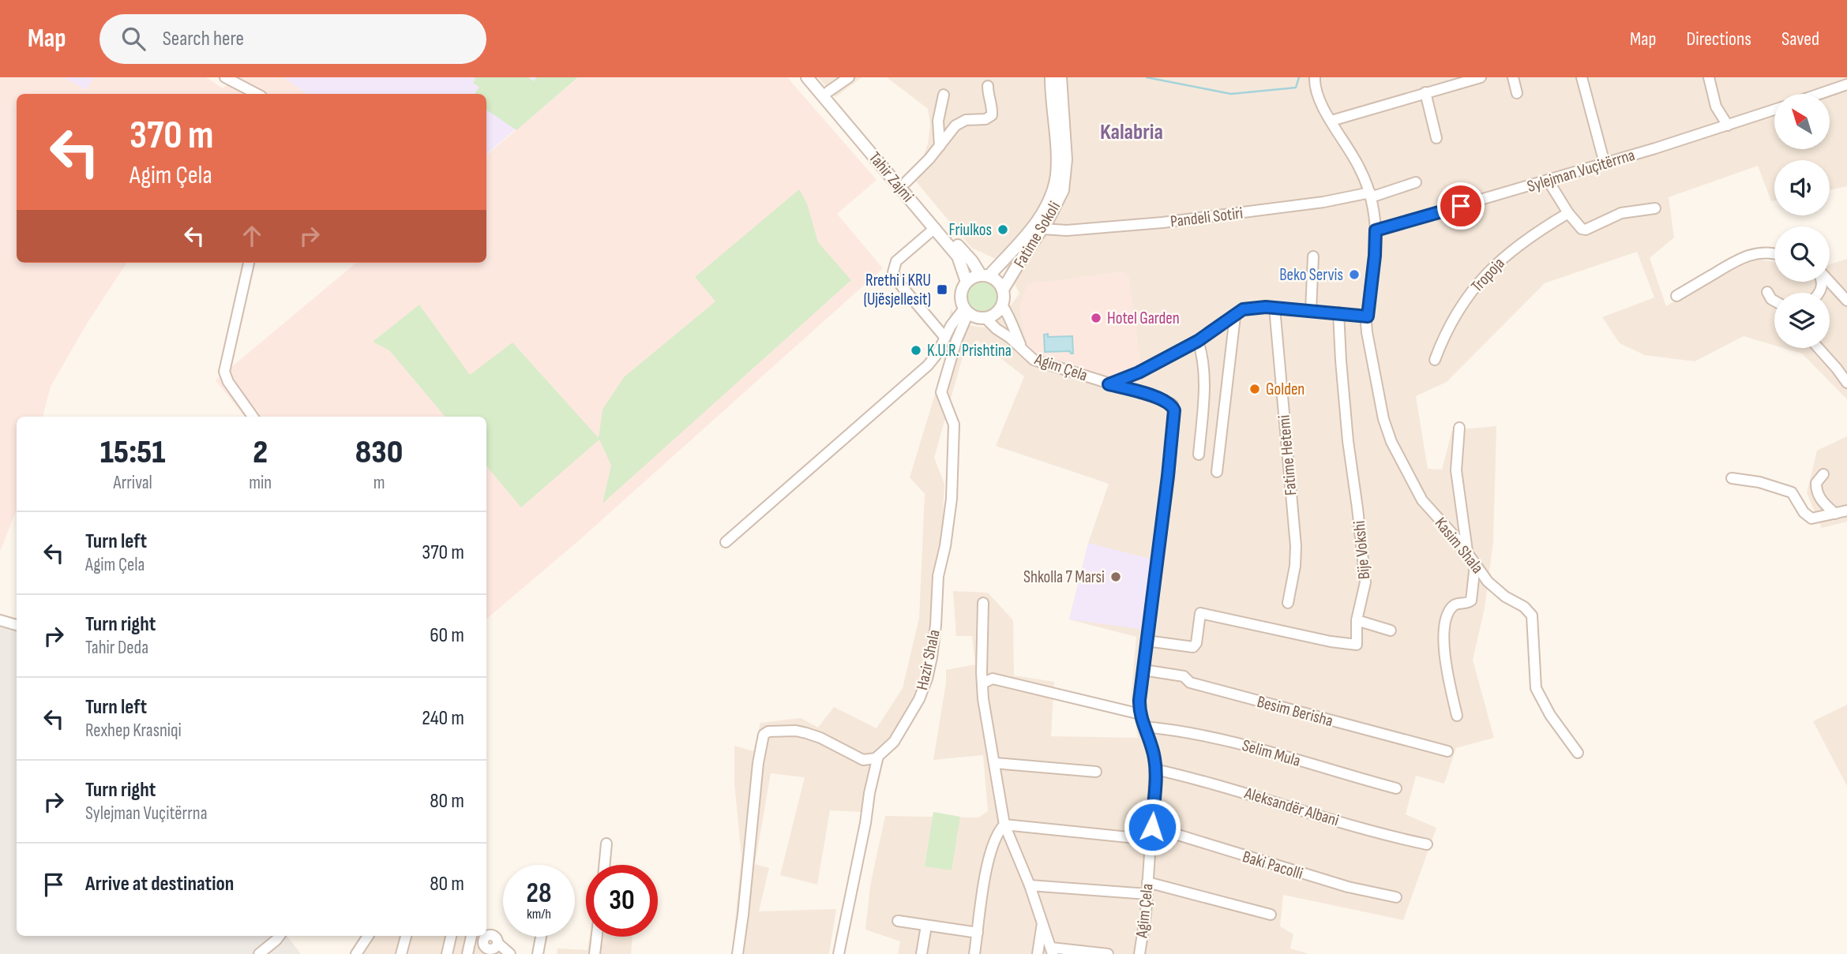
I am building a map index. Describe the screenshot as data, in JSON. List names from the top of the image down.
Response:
{
  "streets": {
    "street": [
      "Sylejman Vuçitërrna",
      "Tahir Zajmi",
      "Pandeli Sotiri",
      "Fatime Sokoli",
      "Tropoja",
      "Agim Çela",
      "Fatime Hetemi",
      "Kasim Shala",
      "Bije Vokshi",
      "Hazir Shala",
      "Besim Berisha",
      "Selim Mula",
      "Aleksandër Albani",
      "Baki Pacolli"
    ]
  },
  "crossings": [
    ["Sylejman Vuçitërrna", "Kasim Shala"],
    ["Tahir Zajmi", "Fatime Sokoli"],
    ["Tahir Zajmi", "Agim Çela"],
    ["Tahir Zajmi", "Hazir Shala"],
    ["Pandeli Sotiri", "Fatime Sokoli"],
    ["Pandeli Sotiri", "Kasim Shala"],
    ["Fatime Sokoli", "Agim Çela"],
    ["Fatime Sokoli", "Hazir Shala"],
    ["Agim Çela", "Bije Vokshi"],
    ["Agim Çela", "Hazir Shala"],
    ["Agim Çela", "Besim Berisha"],
    ["Agim Çela", "Selim Mula"],
    ["Agim Çela", "Aleksandër Albani"],
    ["Agim Çela", "Baki Pacolli"]
  ],
  "districts": ["Kalabria"],
  "places": {
    "other": [
      "Friulkos",
      "Beko Servis",
      "Hotel Garden",
      "K.U.R. Prishtina",
      "Golden",
      "Shkolla 7 Marsi"
    ],
    "transit": ["Rrethi i KRU (Ujësjellesit)"]
  },
  "north": "top left",
  "page": {
    "header": "Map",
    "search": "Search here",
    "nav": ["Map", "Directions", "Saved"],
    "turn": ["370 m", "Agim Çela"],
    "eta": [
      "15:51",
      "Arrival",
      "2",
      "min",
      "830",
      "m"
    ],
    "list": [
      {
        "name": "Turn left",
        "note": "Agim Çela",
        "value": "370 m"
      },
      {
        "name": "Turn right",
        "note": "Tahir Deda",
        "value": "60 m"
      },
      {
        "name": "Turn left",
        "note": "Rexhep Krasniqi",
        "value": "240 m"
      },
      {
        "name": "Turn right",
        "note": "Sylejman Vuçitërrna",
        "value": "80 m"
      },
      {
        "name": "Arrive at destination",
        "value": "80 m"
      }
    ],
    "speed": "28 km/h",
    "limit": "30"
  }
}
